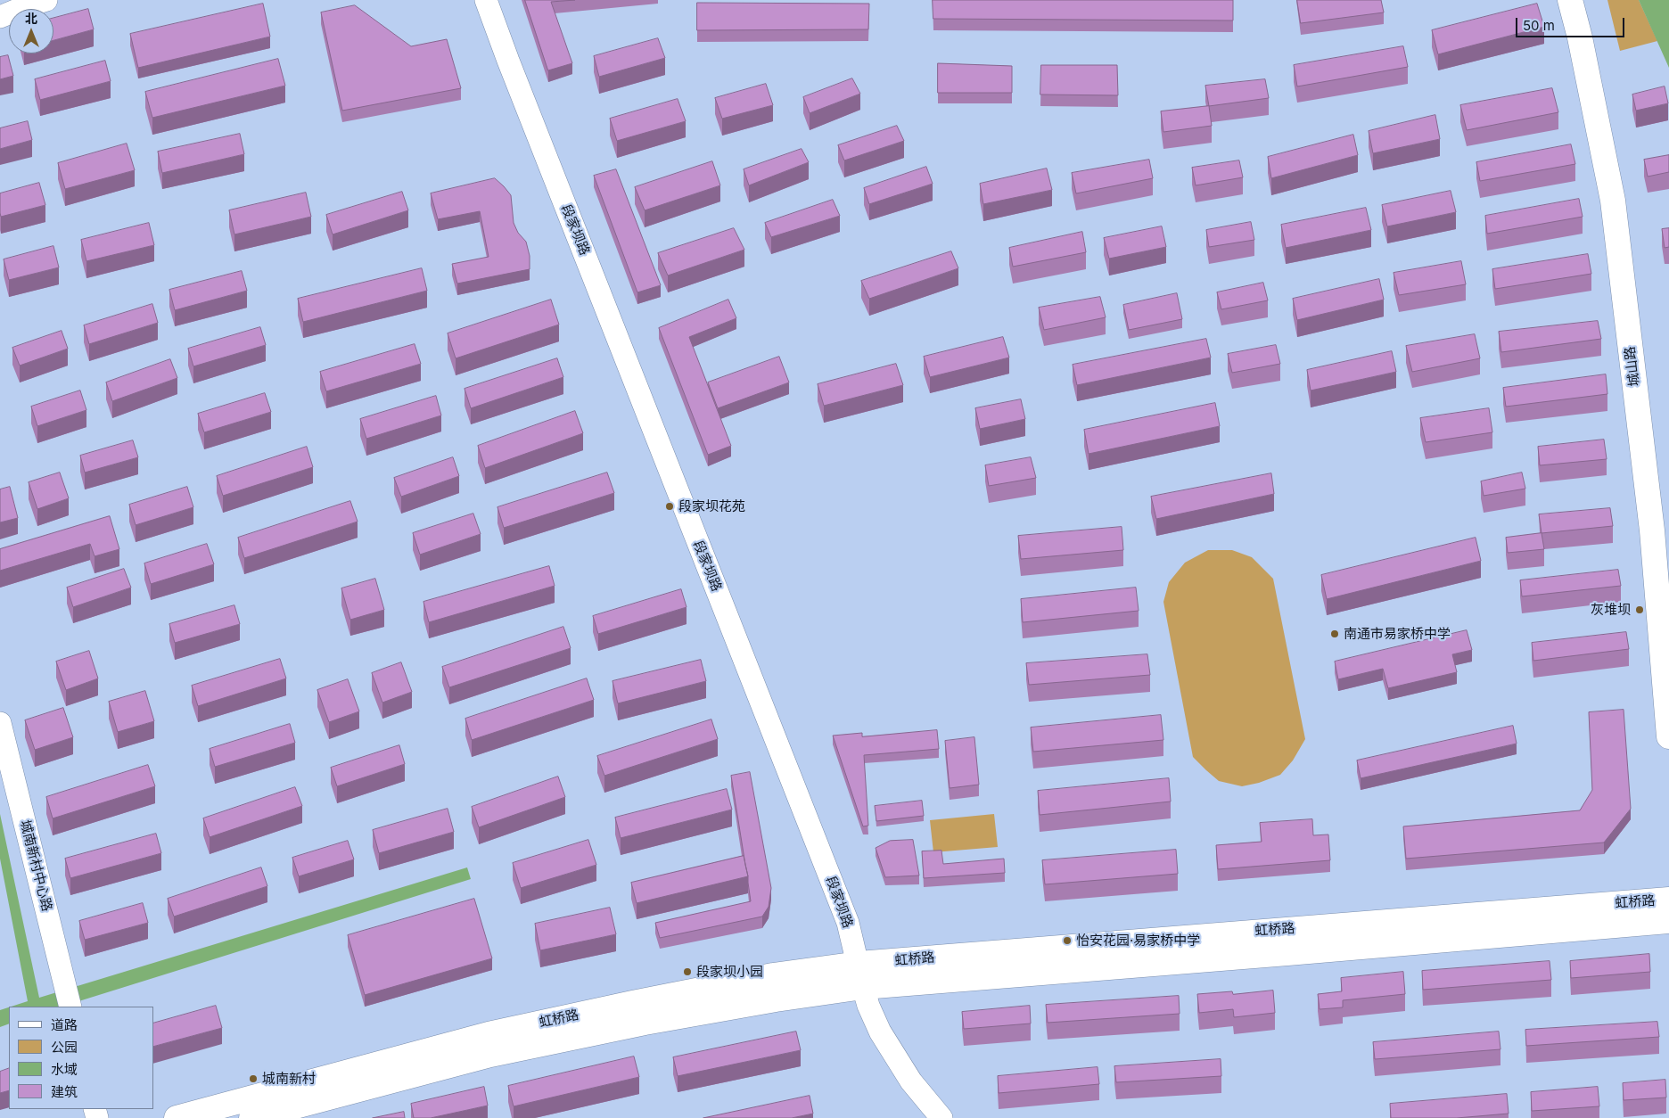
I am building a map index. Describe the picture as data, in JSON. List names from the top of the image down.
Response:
{
  "streets": {
    "main road": ["城山路", "虹桥路"],
    "street": ["段家坝路", "城南新村中心路"]
  },
  "crossings": [
    ["段家坝路", "虹桥路"]
  ],
  "places": [
    "段家坝花苑",
    "灰堆坝",
    "南通市易家桥中学",
    "怡安花园·易家桥中学",
    "段家坝小园",
    "城南新村"
  ],
  "legend": [
    "道路",
    "公园",
    "水域",
    "建筑"
  ],
  "scale_bar": "50 m",
  "north": "top"
}
